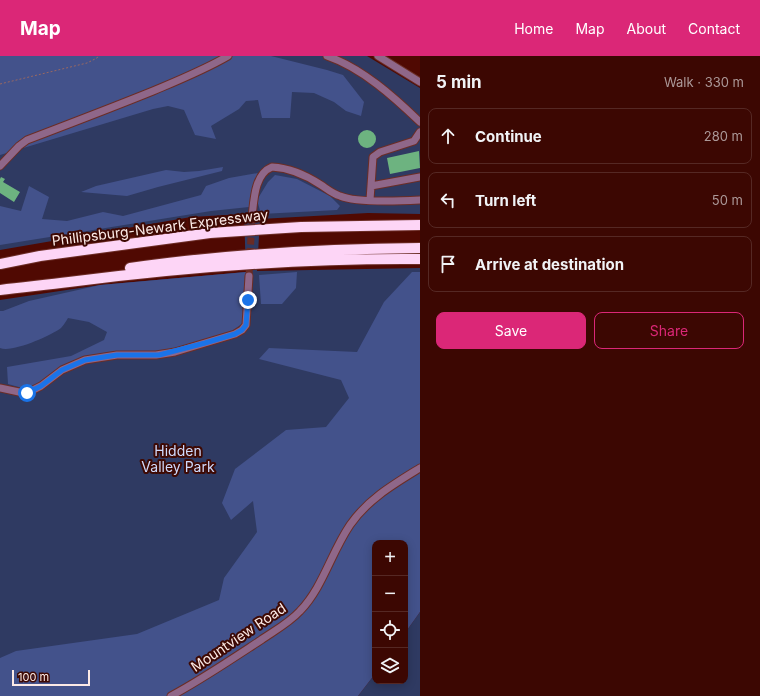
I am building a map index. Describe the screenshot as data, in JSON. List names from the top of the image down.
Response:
{
  "streets": {
    "highway": ["Phillipsburg-Newark Expressway"],
    "street": ["Mountview Road"]
  },
  "parks": ["Hidden Valley Park"],
  "scale_bar": "100 m",
  "page": {
    "header": "Map",
    "nav": [
      "Home",
      "Map",
      "About",
      "Contact"
    ],
    "heading": ["5 min", "Walk · 330 m"],
    "list": [
      ["Continue", "280 m"],
      ["Turn left", "50 m"],
      "Arrive at destination"
    ],
    "buttons": ["Save", "Share"],
    "map_buttons": ["+", "−"],
    "scale": "100 m"
  }
}
